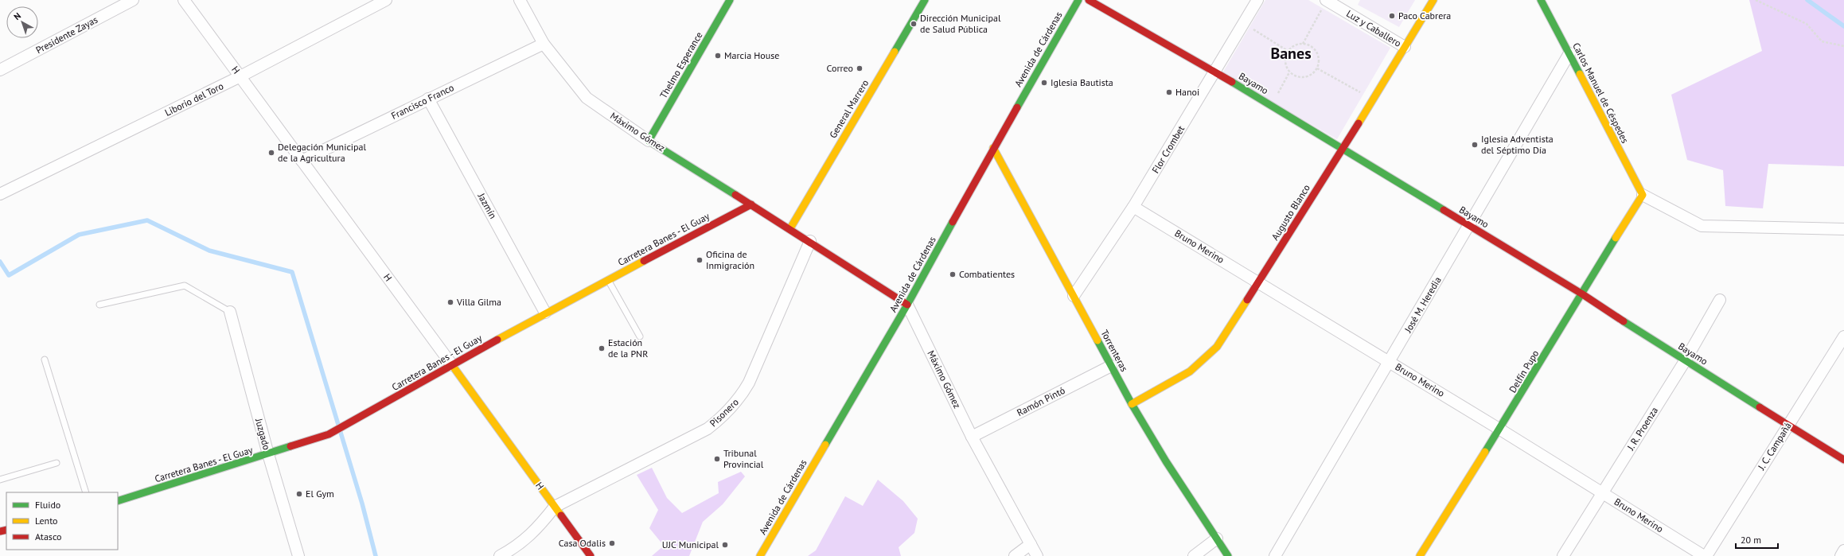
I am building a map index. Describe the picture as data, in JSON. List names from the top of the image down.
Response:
{
  "streets": {
    "street": [
      "Luz y Caballero",
      "Presidente Zayas",
      "Avenida de Cárdenas",
      "Thelmo Esperance",
      "H",
      "Bayamo",
      "Carlos Manuel de Céspedes",
      "Liborio del Toro",
      "Francisco Franco",
      "General Marrero",
      "Máximo Gómez",
      "Flor Crombet",
      "Jazmín",
      "Augusto Blanco",
      "Carretera Banes - El Guay",
      "Bruno Merino",
      "José M. Heredia",
      "Torrenteras",
      "Delfín Pupo",
      "Ramón Pintó",
      "Pisonero",
      "J. R. Proenza",
      "Juzgado",
      "J. C. Campañá"
    ]
  },
  "crossings": [
    ["Luz y Caballero", "Augusto Blanco"],
    ["Avenida de Cárdenas", "Máximo Gómez"],
    ["Avenida de Cárdenas", "Torrenteras"],
    ["Thelmo Esperance", "Máximo Gómez"],
    ["H", "Liborio del Toro"],
    ["H", "Francisco Franco"],
    ["H", "Carretera Banes - El Guay"],
    ["H", "Pisonero"],
    ["Bayamo", "Flor Crombet"],
    ["Bayamo", "Augusto Blanco"],
    ["Bayamo", "José M. Heredia"],
    ["Bayamo", "Delfín Pupo"],
    ["Bayamo", "J. R. Proenza"],
    ["Bayamo", "J. C. Campañá"],
    ["Carlos Manuel de Céspedes", "José M. Heredia"],
    ["Carlos Manuel de Céspedes", "Delfín Pupo"],
    ["Francisco Franco", "Máximo Gómez"],
    ["Francisco Franco", "Jazmín"],
    ["General Marrero", "Máximo Gómez"],
    ["Máximo Gómez", "Carretera Banes - El Guay"],
    ["Máximo Gómez", "Ramón Pintó"],
    ["Máximo Gómez", "Pisonero"],
    ["Flor Crombet", "Bruno Merino"],
    ["Flor Crombet", "Torrenteras"],
    ["Jazmín", "Carretera Banes - El Guay"],
    ["Augusto Blanco", "Bruno Merino"],
    ["Augusto Blanco", "Torrenteras"],
    ["Carretera Banes - El Guay", "Juzgado"],
    ["Bruno Merino", "José M. Heredia"],
    ["Bruno Merino", "Delfín Pupo"],
    ["Bruno Merino", "J. R. Proenza"],
    ["Torrenteras", "Ramón Pintó"]
  ],
  "districts": ["Banes"],
  "places": [
    "Paco Cabrera",
    "Dirección Municipal de Salud Pública",
    "Marcia House",
    "Correo",
    "Iglesia Bautista",
    "Hanoi",
    "Iglesia Adventista del Séptimo Día",
    "Delegación Municipal de la Agricultura",
    "Oficina de Inmigración",
    "Combatientes",
    "Villa Gilma",
    "Estación de la PNR",
    "Tribunal Provincial",
    "El Gym",
    "Casa Odalis",
    "UJC Municipal"
  ],
  "legend": ["Fluido", "Lento", "Atasco"],
  "scale_bar": "20 m",
  "north": "top left"
}
